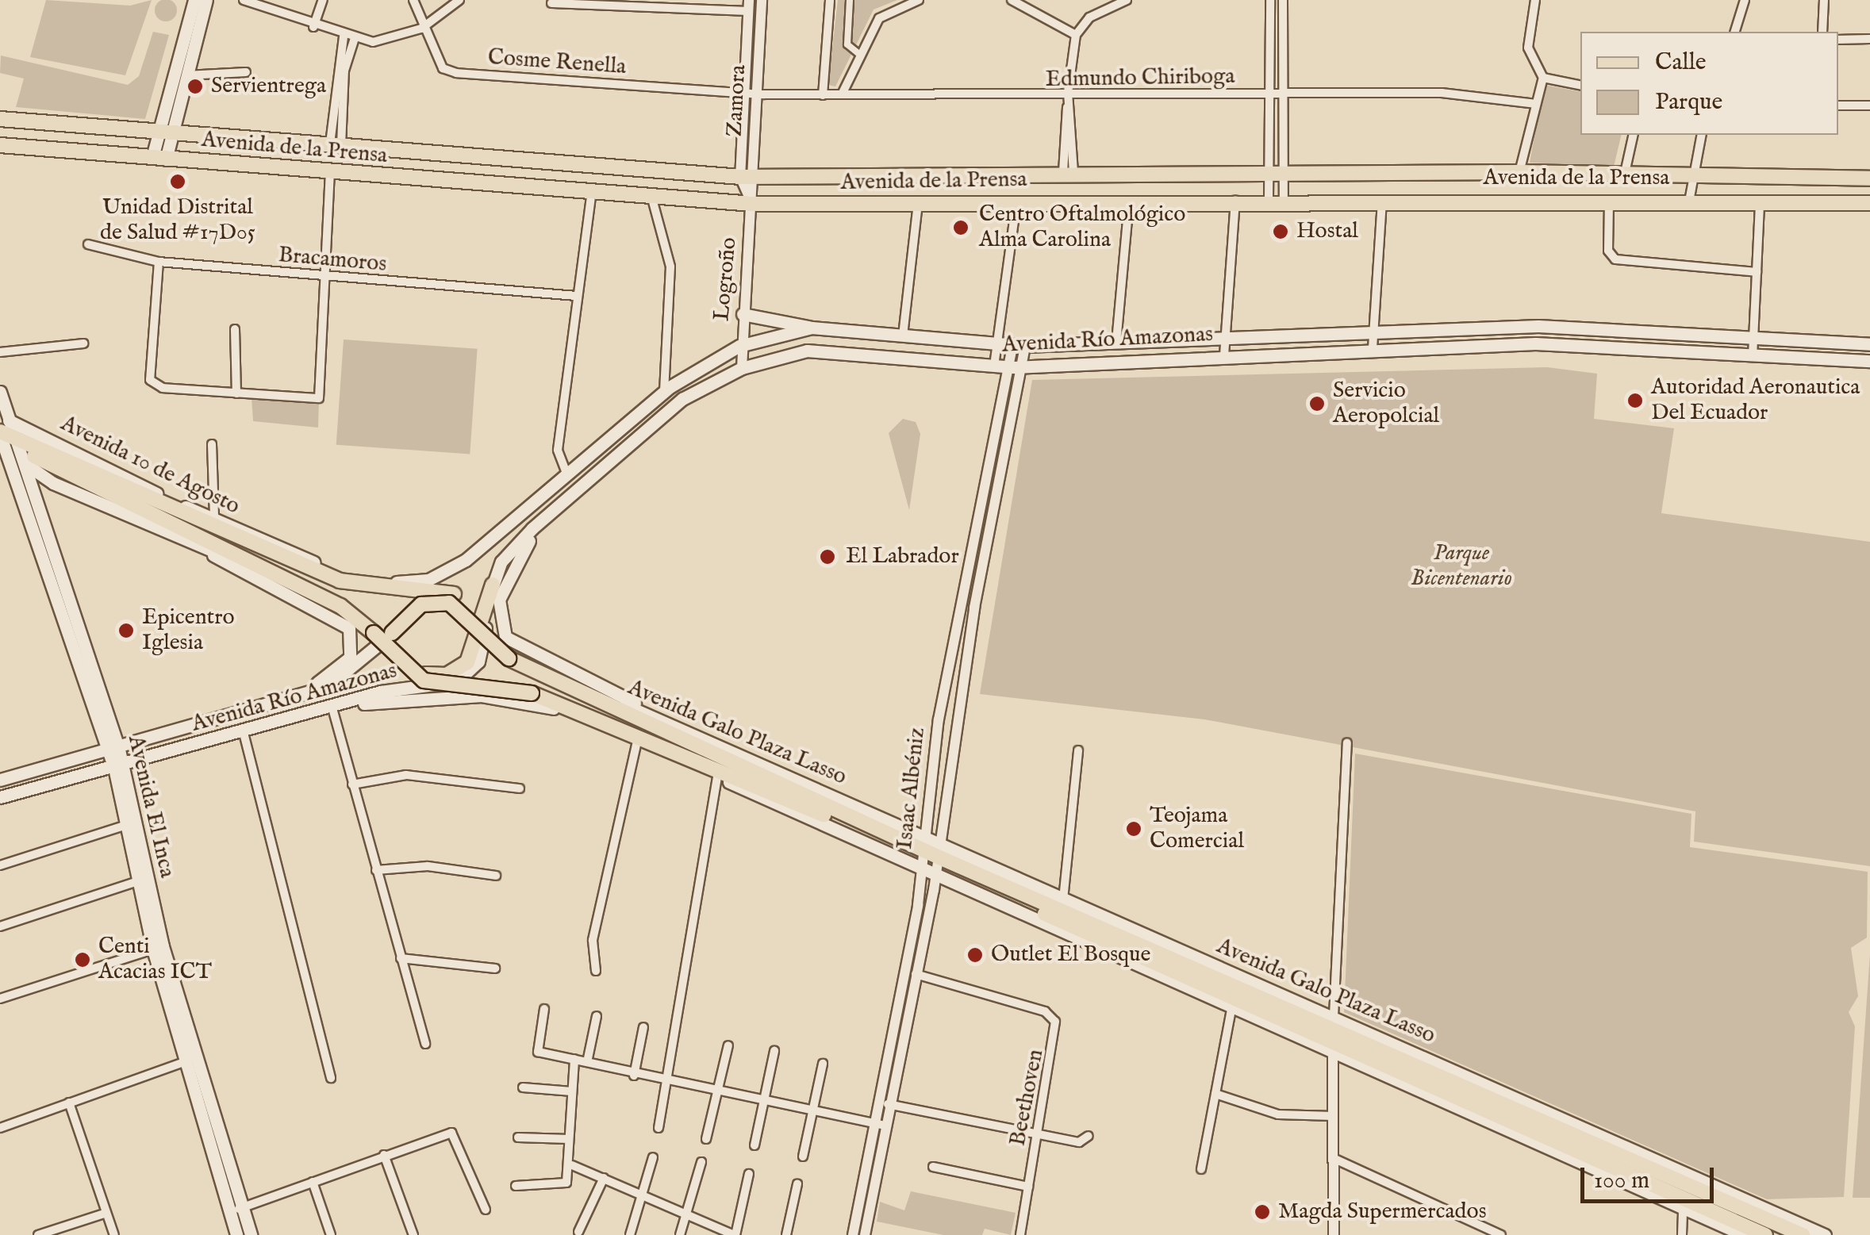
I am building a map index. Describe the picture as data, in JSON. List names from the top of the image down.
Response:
{
  "streets": {
    "main road": [
      "Avenida de la Prensa",
      "Avenida Río Amazonas",
      "Avenida 10 de Agosto",
      "Avenida Galo Plaza Lasso",
      "Avenida El Inca"
    ],
    "street": [
      "Cosme Renella",
      "Edmundo Chiriboga",
      "Zamora",
      "Bracamoros",
      "Logroño",
      "Isaac Albéniz",
      "Beethoven"
    ]
  },
  "crossings": [
    ["Cosme Renella", "Edmundo Chiriboga"],
    ["Cosme Renella", "Zamora"],
    ["Edmundo Chiriboga", "Zamora"],
    ["Zamora", "Avenida de la Prensa"],
    ["Zamora", "Logroño"],
    ["Avenida de la Prensa", "Logroño"],
    ["Logroño", "Avenida Río Amazonas"],
    ["Avenida Río Amazonas", "Avenida 10 de Agosto"],
    ["Avenida Río Amazonas", "Isaac Albéniz"],
    ["Avenida Río Amazonas", "Avenida El Inca"],
    ["Avenida 10 de Agosto", "Avenida Galo Plaza Lasso"],
    ["Avenida 10 de Agosto", "Avenida El Inca"],
    ["Avenida Galo Plaza Lasso", "Isaac Albéniz"],
    ["Isaac Albéniz", "Beethoven"]
  ],
  "parks": ["Parque Bicentenario"],
  "places": [
    "Servientrega",
    "Unidad Distrital de Salud #17D05",
    "Centro Oftalmológico Alma Carolina",
    "Hostal",
    "Autoridad Aeronautica Del Ecuador",
    "Servicio Aeropolcial",
    "El Labrador",
    "Epicentro Iglesia",
    "Teojama Comercial",
    "Outlet El Bosque",
    "Centi Acacias ICT",
    "Magda Supermercados"
  ],
  "legend": ["Calle", "Parque"],
  "scale_bar": "100 m"
}
